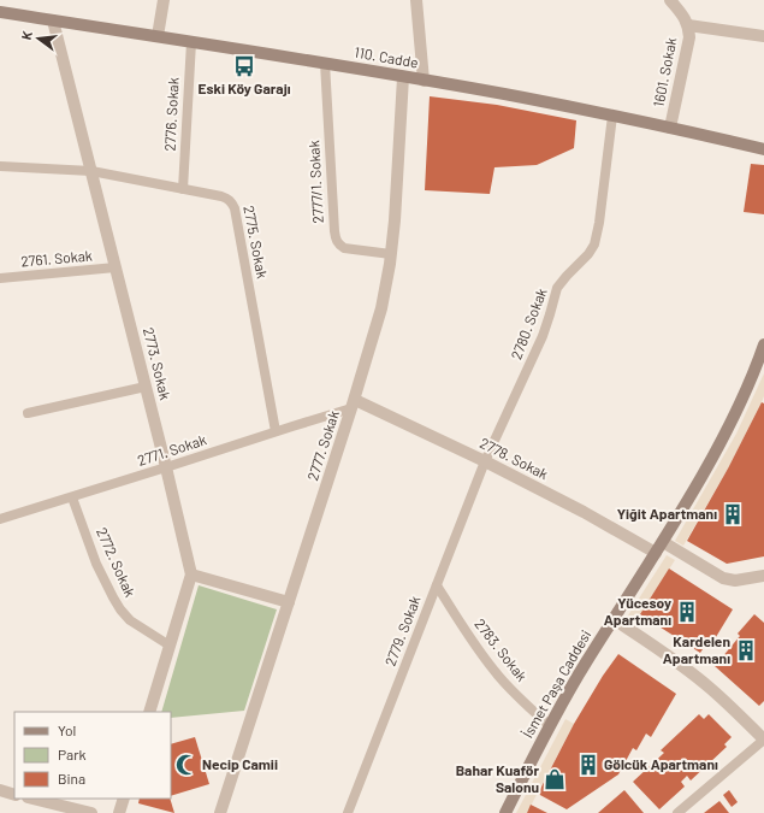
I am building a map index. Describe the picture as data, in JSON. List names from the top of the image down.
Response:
{
  "streets": {
    "street": [
      "110. Cadde",
      "1601. Sokak",
      "2773. Sokak",
      "2777. Sokak",
      "2778. Sokak",
      "İsmet Paşa Caddesi"
    ],
    "lane": [
      "2776. Sokak",
      "2777/1. Sokak",
      "2775. Sokak",
      "2761. Sokak",
      "2780. Sokak",
      "2771. Sokak",
      "2772. Sokak",
      "2779. Sokak",
      "2783. Sokak"
    ]
  },
  "crossings": [
    ["110. Cadde", "1601. Sokak"],
    ["110. Cadde", "2776. Sokak"],
    ["110. Cadde", "2777/1. Sokak"],
    ["110. Cadde", "2780. Sokak"],
    ["110. Cadde", "2773. Sokak"],
    ["110. Cadde", "2777. Sokak"],
    ["2776. Sokak", "2775. Sokak"],
    ["2777/1. Sokak", "2777. Sokak"],
    ["2775. Sokak", "2773. Sokak"],
    ["2775. Sokak", "2771. Sokak"],
    ["2761. Sokak", "2773. Sokak"],
    ["2780. Sokak", "2778. Sokak"],
    ["2780. Sokak", "2779. Sokak"],
    ["2773. Sokak", "2771. Sokak"],
    ["2777. Sokak", "2771. Sokak"],
    ["2777. Sokak", "2778. Sokak"],
    ["2771. Sokak", "2778. Sokak"],
    ["2771. Sokak", "2772. Sokak"],
    ["2778. Sokak", "2779. Sokak"],
    ["2778. Sokak", "İsmet Paşa Caddesi"],
    ["2779. Sokak", "2783. Sokak"],
    ["2783. Sokak", "İsmet Paşa Caddesi"]
  ],
  "places": {
    "bus stop": ["Eski Köy Garajı"],
    "building": [
      "Yiğit Apartmanı",
      "Yücesoy Apartmanı",
      "Kardelen Apartmanı",
      "Gölcük Apartmanı"
    ],
    "mosque": ["Necip Camii"],
    "shop": ["Bahar Kuaför Salonu"]
  },
  "legend": ["Yol", "Park", "Bina"],
  "north": "left"
}
